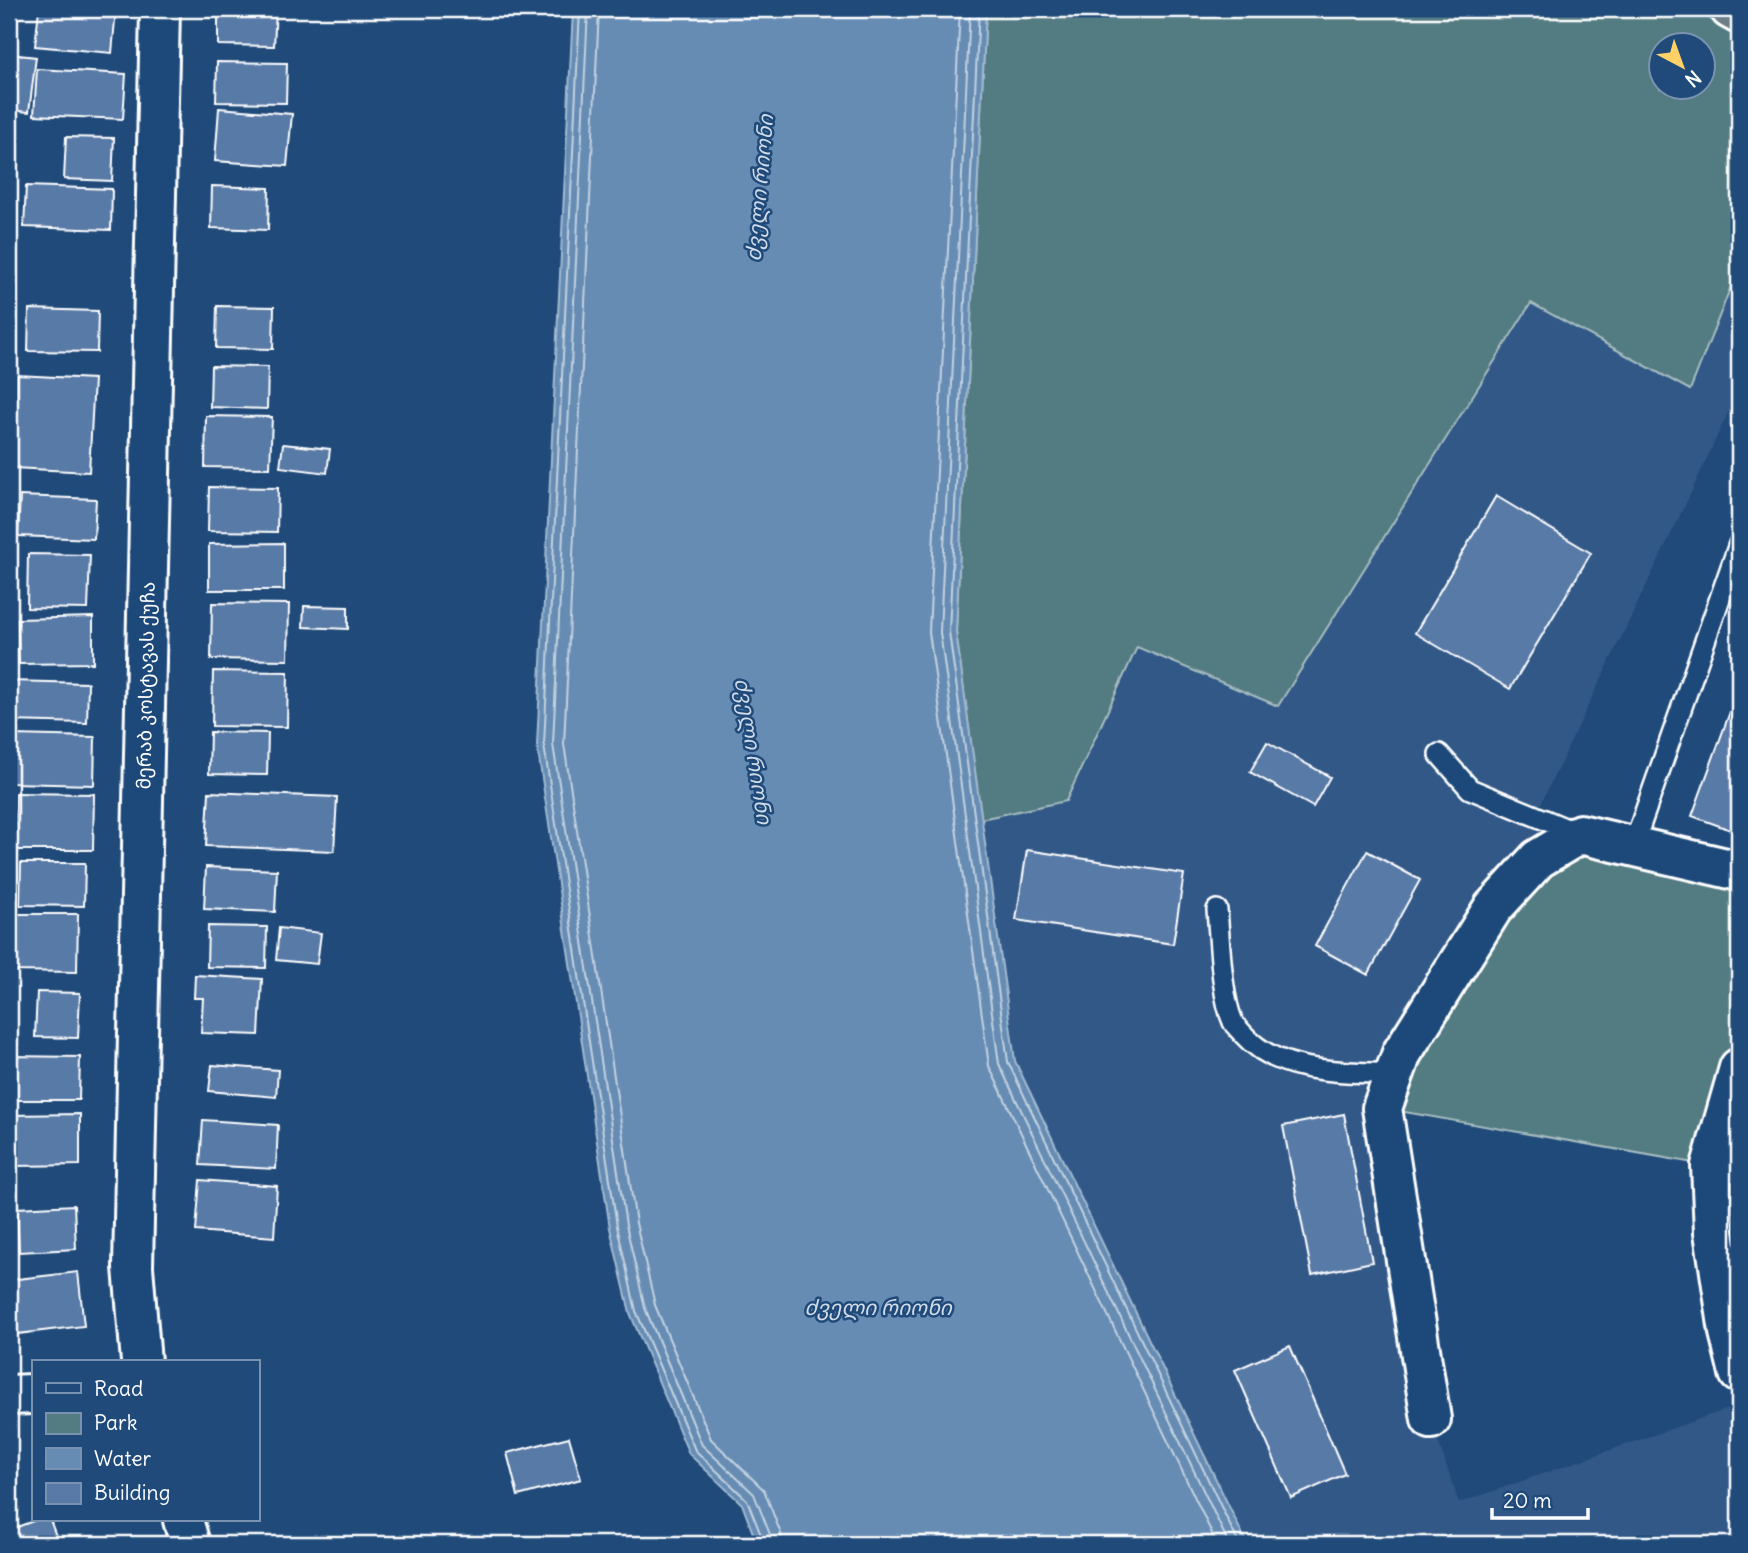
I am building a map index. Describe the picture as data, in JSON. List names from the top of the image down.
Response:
{
  "streets": {
    "street": ["მერაბ კოსტავას ქუჩა"]
  },
  "water": ["ძველი რიონი"],
  "legend": [
    "Road",
    "Park",
    "Water",
    "Building"
  ],
  "scale_bar": "20 m",
  "north": "bottom right"
}
